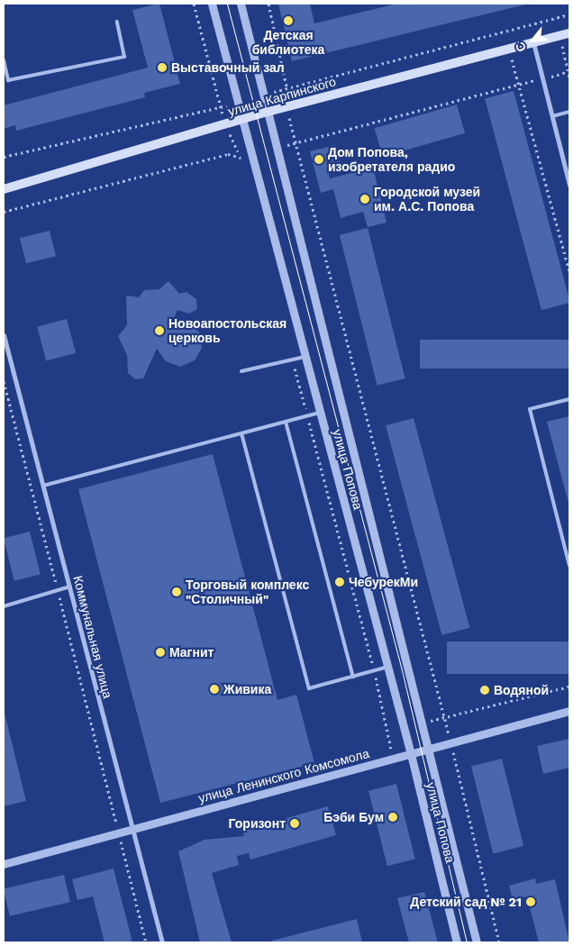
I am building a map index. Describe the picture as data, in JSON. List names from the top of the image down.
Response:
{
  "streets": {
    "main road": ["улица Карпинского"],
    "street": ["улица Попова", "Коммунальная улица", "улица Ленинского Комсомола"]
  },
  "crossings": [
    ["улица Карпинского", "улица Попова"],
    ["улица Попова", "улица Ленинского Комсомола"],
    ["Коммунальная улица", "улица Ленинского Комсомола"]
  ],
  "places": [
    "Детская библиотека",
    "Выставочный зал",
    "Дом Попова, изобретателя радио",
    "Городской музей им. А.С. Попова",
    "Новоапостольская церковь",
    "ЧебурекМи",
    "Торговый комплекс \"Столичный\"",
    "Магнит",
    "Живика",
    "Водяной",
    "Бэби Бум",
    "Горизонт",
    "Детский сад № 21"
  ],
  "north": "bottom left"
}
